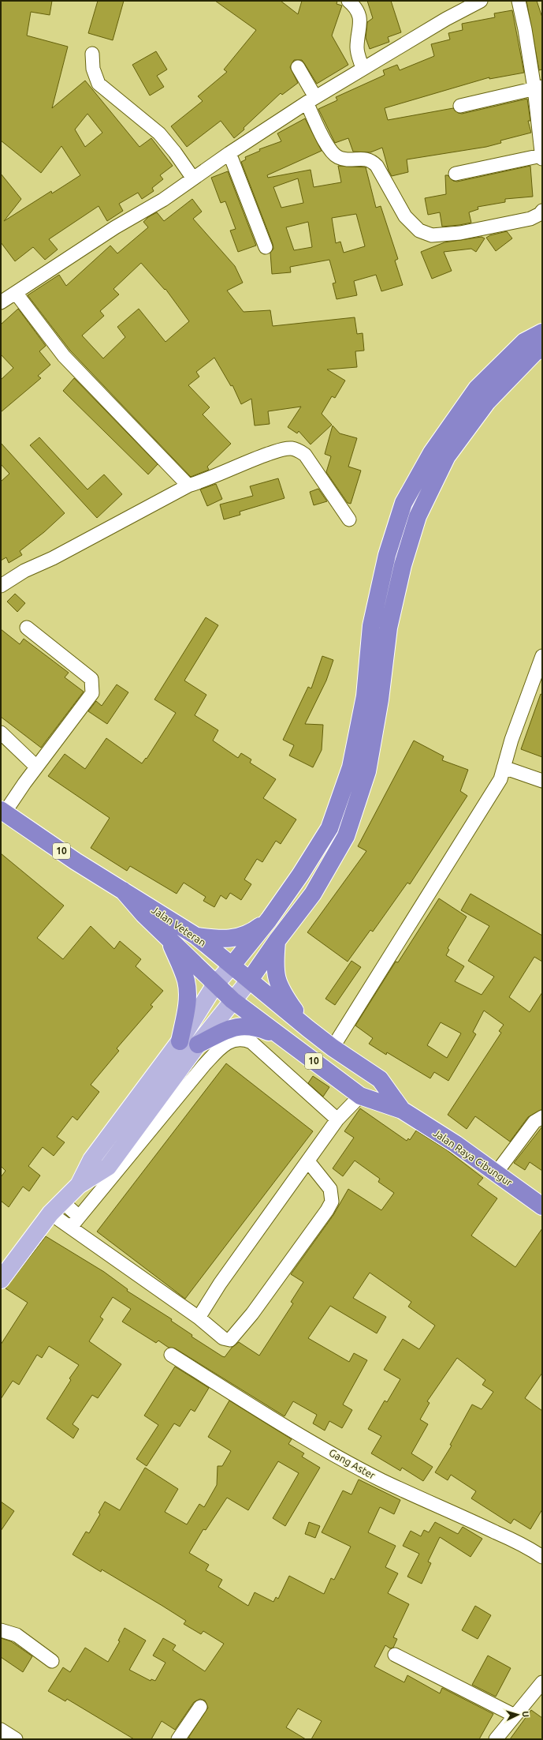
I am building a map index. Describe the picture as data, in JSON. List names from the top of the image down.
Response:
{
  "streets": {
    "highway": ["10", "Jalan Veteran", "Jalan Raya Cibungur"],
    "street": ["Gang Aster"]
  },
  "crossings": [
    ["10", "Jalan Veteran"],
    ["10", "Jalan Raya Cibungur"]
  ],
  "north": "right"
}
